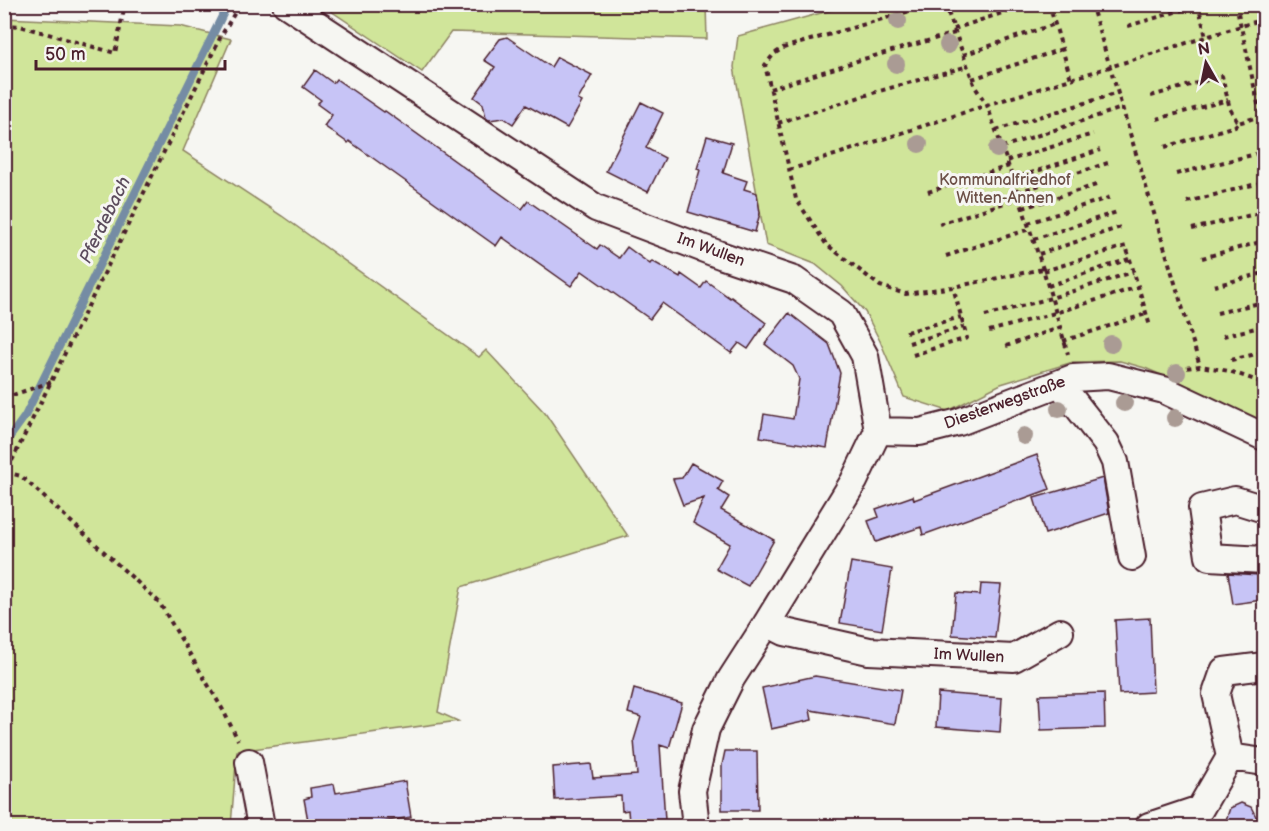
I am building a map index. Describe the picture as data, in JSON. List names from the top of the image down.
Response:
{
  "streets": {
    "street": ["Im Wullen", "Diesterwegstraße"]
  },
  "crossings": [
    ["Im Wullen", "Diesterwegstraße"]
  ],
  "water": ["Pferdebach"],
  "parks": ["Kommunalfriedhof Witten-Annen"],
  "scale_bar": "50 m",
  "north": "top"
}
